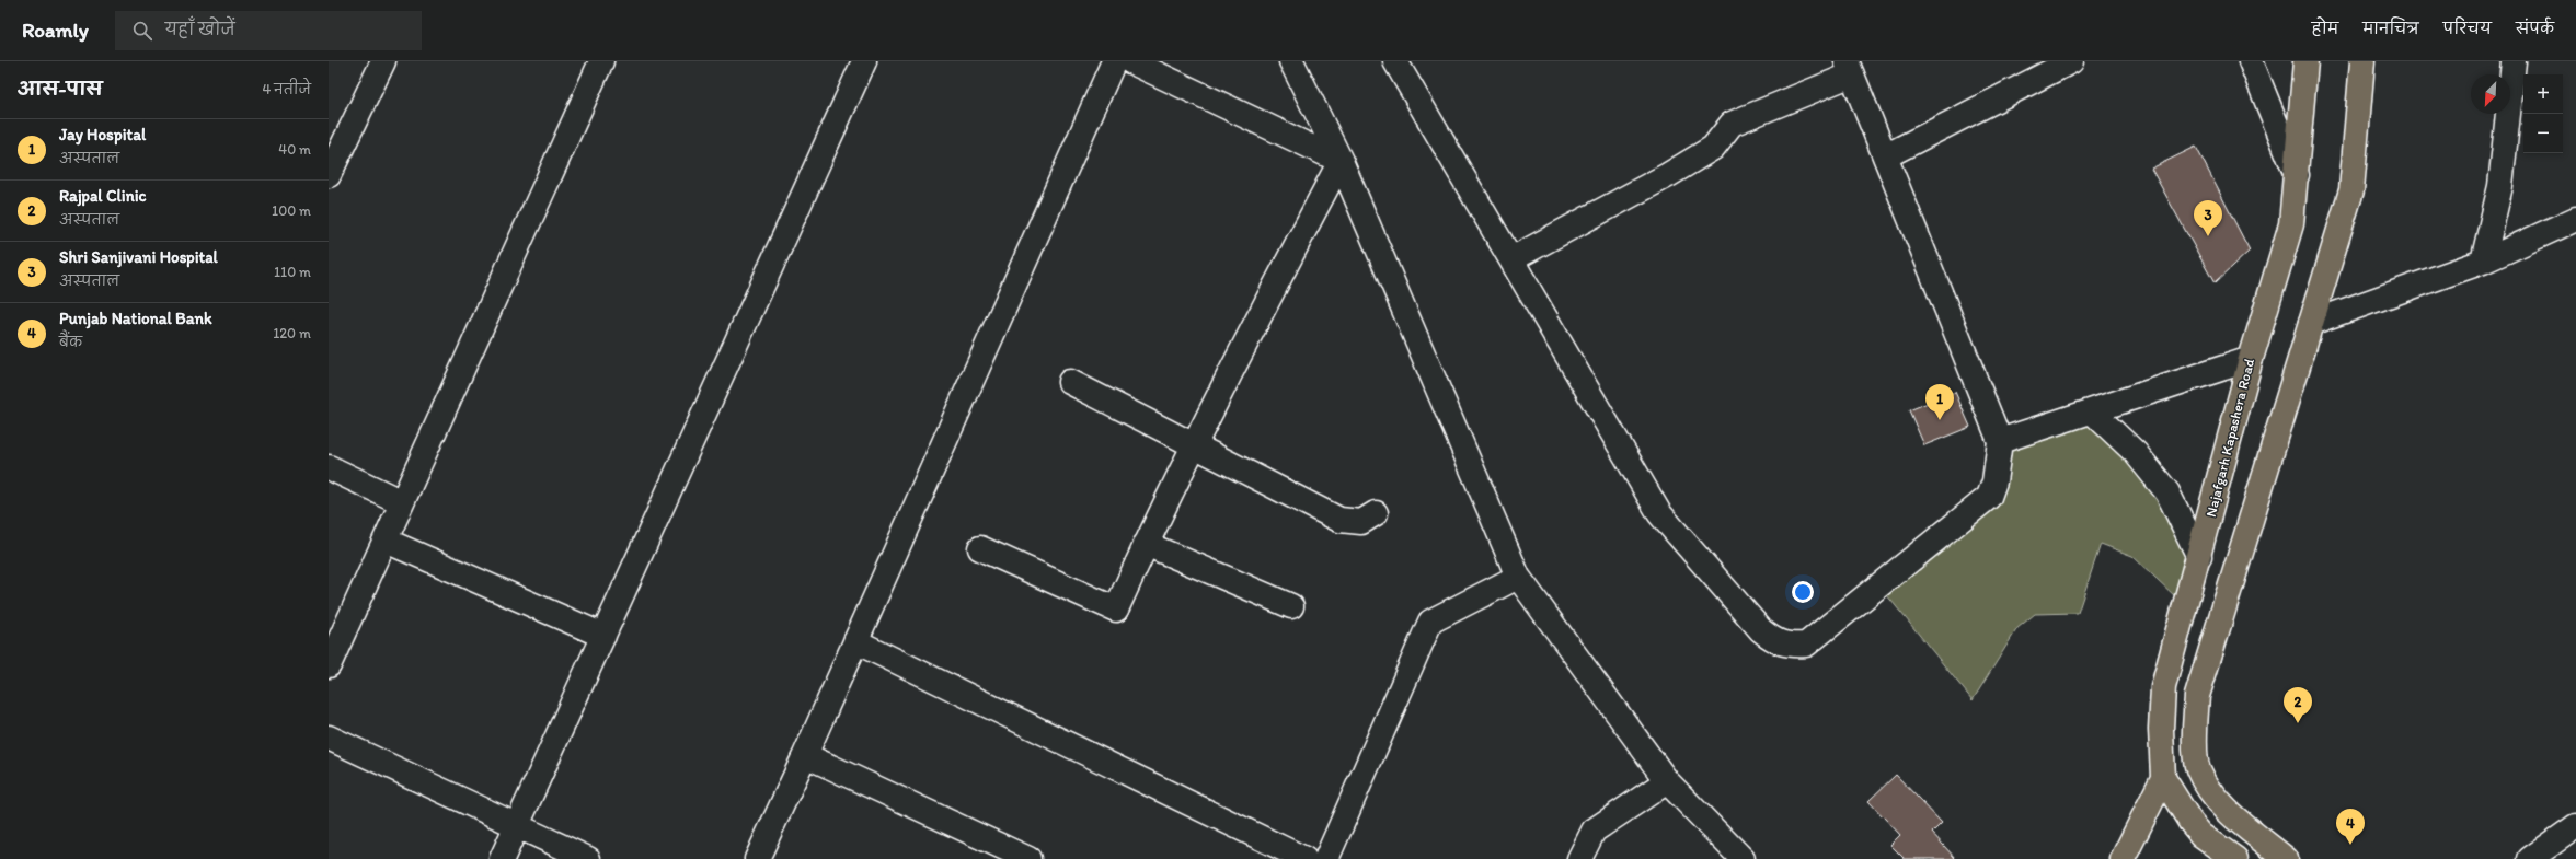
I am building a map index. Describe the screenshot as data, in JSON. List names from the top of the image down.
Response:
{
  "streets": {
    "main road": ["Najafgarh Kapashera Road"]
  },
  "north": "bottom left",
  "page": {
    "header": "Roamly",
    "search": "यहाँ खोजें",
    "nav": [
      "होम",
      "मानचित्र",
      "परिचय",
      "संपर्क"
    ],
    "heading": ["आस-पास", "4 नतीजे"],
    "map_buttons": ["+", "−"],
    "list": [
      {
        "mark": "1",
        "name": "Jay Hospital",
        "note": "अस्पताल",
        "value": "40 m"
      },
      {
        "mark": "2",
        "name": "Rajpal Clinic",
        "note": "अस्पताल",
        "value": "100 m"
      },
      {
        "mark": "3",
        "name": "Shri Sanjivani Hospital",
        "note": "अस्पताल",
        "value": "110 m"
      },
      {
        "mark": "4",
        "name": "Punjab National Bank",
        "note": "बैंक",
        "value": "120 m"
      }
    ],
    "pins": [
      "3",
      "1",
      "2",
      "4"
    ]
  }
}
